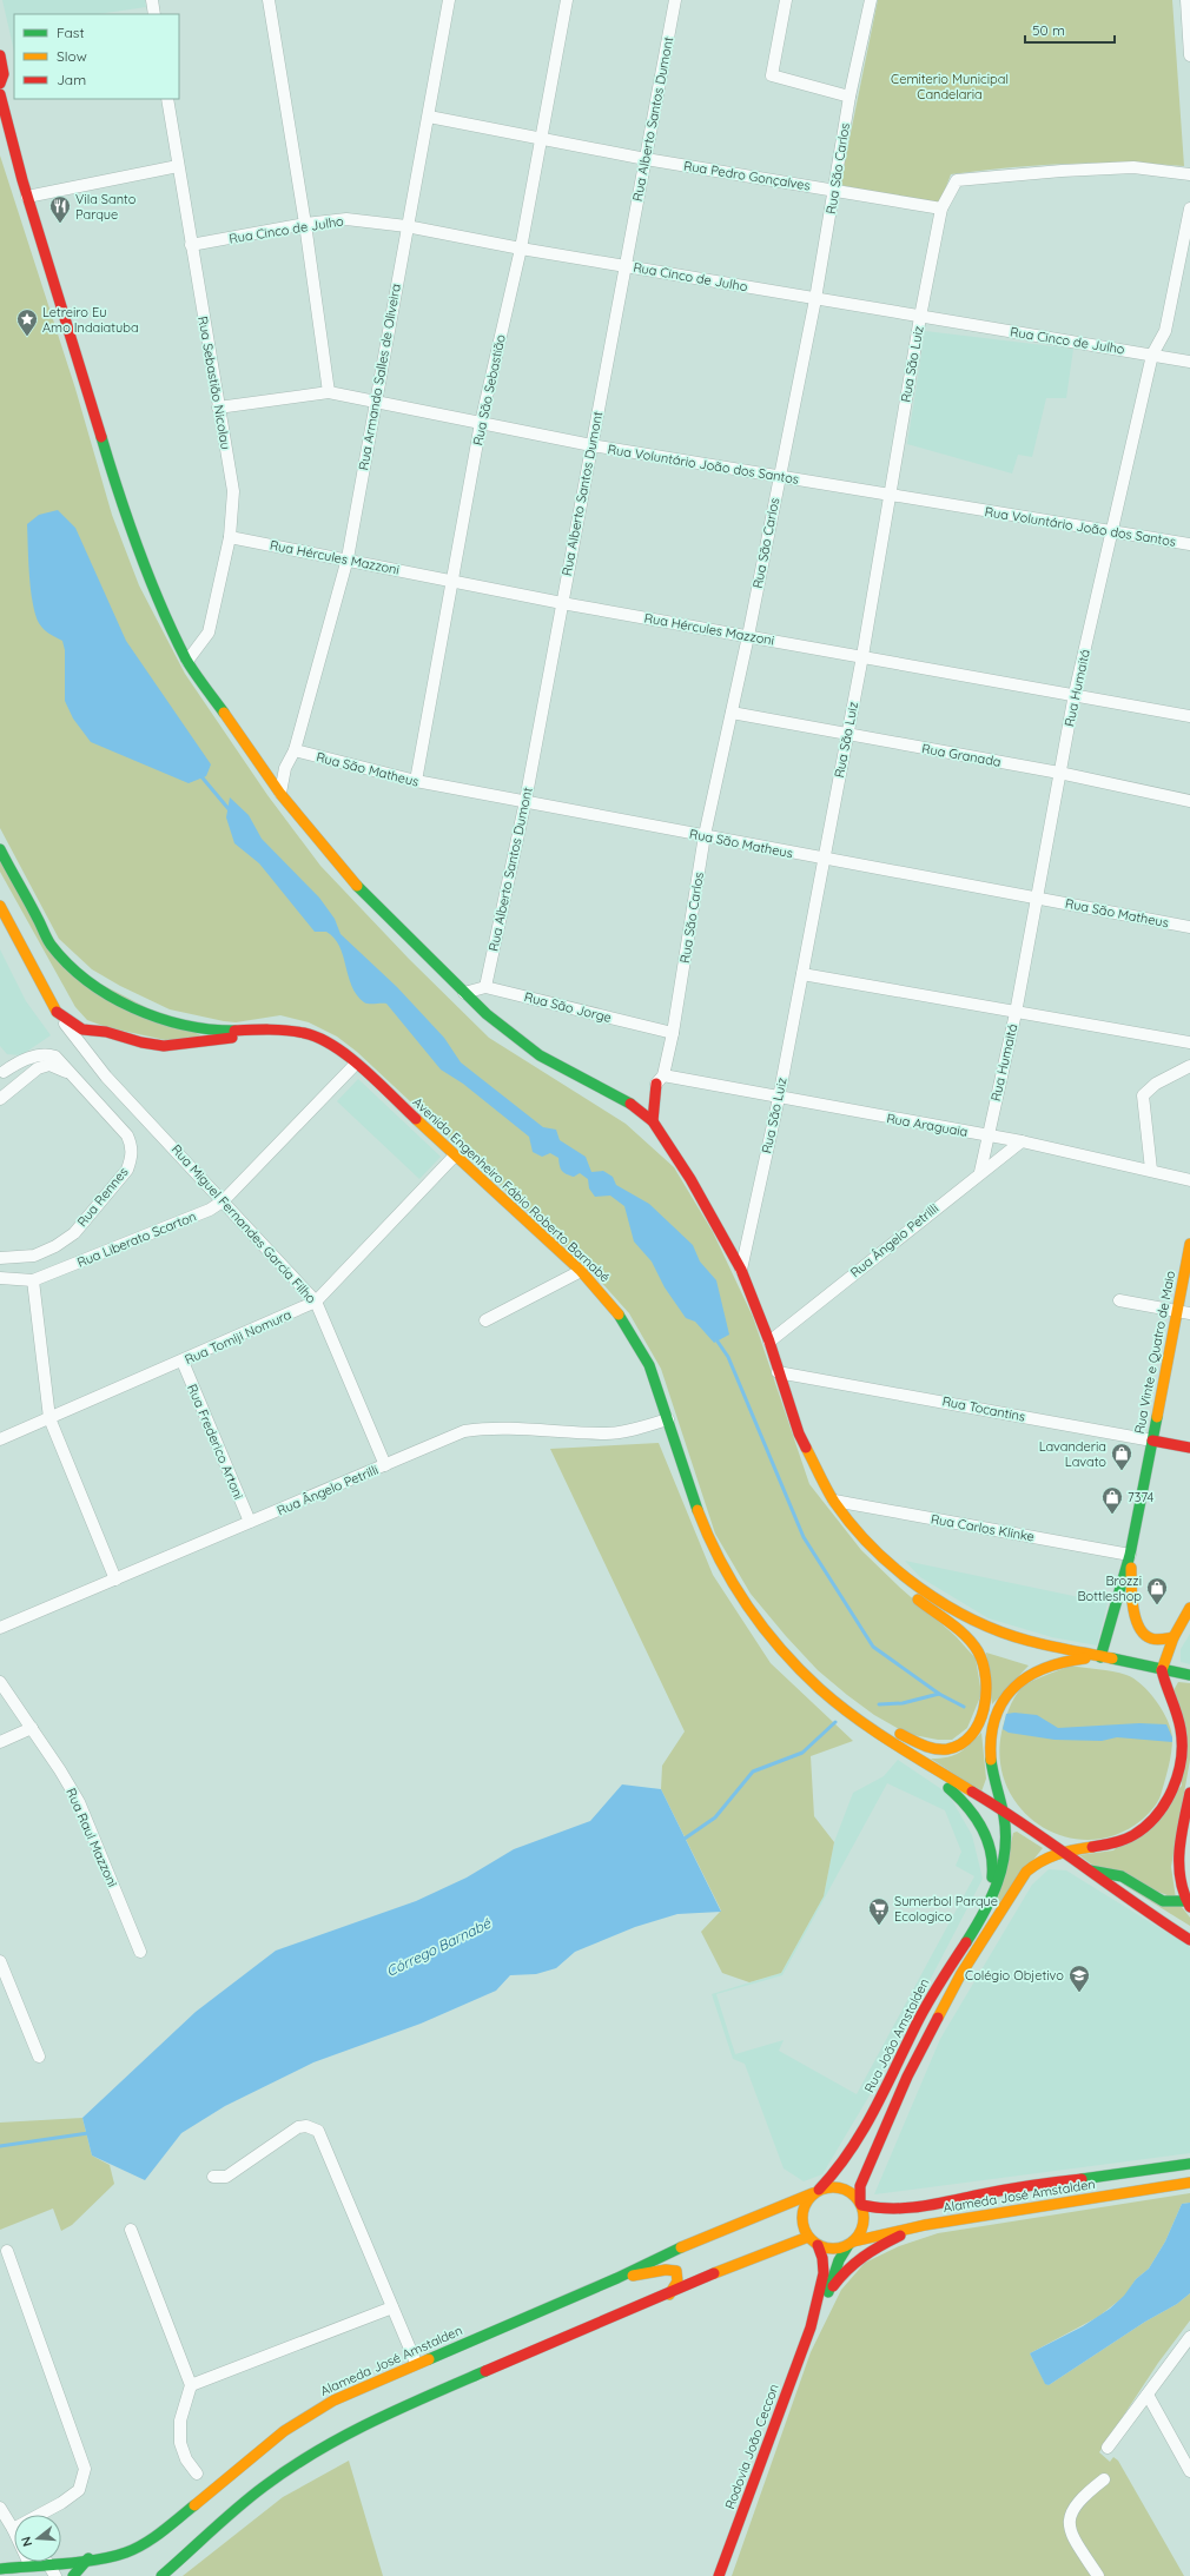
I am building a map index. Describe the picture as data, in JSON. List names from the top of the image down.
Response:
{
  "streets": {
    "main road": [
      "Avenida Engenheiro Fábio Roberto Barnabé",
      "Rua Vinte e Quatro de Maio",
      "Rua Tocantins",
      "Rua João Amstalden",
      "Alameda José Amstalden",
      "Rodovia João Ceccon"
    ],
    "street": [
      "Rua Alberto Santos Dumont",
      "Rua São Carlos",
      "Rua Pedro Gonçalves",
      "Rua Cinco de Julho",
      "Rua São Luiz",
      "Rua Armando Salles de Oliveira",
      "Rua Sebastião Nicolau",
      "Rua São Sebastião",
      "Rua Voluntário João dos Santos",
      "Rua Hércules Mazzoni",
      "Rua Humaitá",
      "Rua Granada",
      "Rua São Matheus",
      "Rua São Jorge",
      "Rua Araguaia",
      "Rua Rennes",
      "Rua Miguel Fernandes Garcia Filho",
      "Rua Liberato Scarton",
      "Rua Ângelo Petrilli",
      "Rua Tomiji Nomura",
      "Rua Frederico Artoni",
      "Rua Carlos Klinke",
      "Rua Raul Mazzoni"
    ]
  },
  "crossings": [
    ["Rua Alberto Santos Dumont", "Rua Pedro Gonçalves"],
    ["Rua Alberto Santos Dumont", "Rua Cinco de Julho"],
    ["Rua Alberto Santos Dumont", "Rua Voluntário João dos Santos"],
    ["Rua Alberto Santos Dumont", "Rua Hércules Mazzoni"],
    ["Rua Alberto Santos Dumont", "Rua São Matheus"],
    ["Rua Alberto Santos Dumont", "Rua São Jorge"],
    ["Rua São Carlos", "Rua Pedro Gonçalves"],
    ["Rua São Carlos", "Rua Cinco de Julho"],
    ["Rua São Carlos", "Rua Voluntário João dos Santos"],
    ["Rua São Carlos", "Rua Hércules Mazzoni"],
    ["Rua São Carlos", "Rua Granada"],
    ["Rua São Carlos", "Rua São Matheus"],
    ["Rua São Carlos", "Rua São Jorge"],
    ["Rua São Carlos", "Rua Araguaia"],
    ["Rua Pedro Gonçalves", "Rua São Luiz"],
    ["Rua Pedro Gonçalves", "Rua Armando Salles de Oliveira"],
    ["Rua Pedro Gonçalves", "Rua São Sebastião"],
    ["Rua Cinco de Julho", "Rua São Luiz"],
    ["Rua Cinco de Julho", "Rua Armando Salles de Oliveira"],
    ["Rua Cinco de Julho", "Rua Sebastião Nicolau"],
    ["Rua Cinco de Julho", "Rua São Sebastião"],
    ["Rua Cinco de Julho", "Rua Humaitá"],
    ["Rua São Luiz", "Rua Voluntário João dos Santos"],
    ["Rua São Luiz", "Rua Hércules Mazzoni"],
    ["Rua São Luiz", "Rua Granada"],
    ["Rua São Luiz", "Rua São Matheus"],
    ["Rua São Luiz", "Rua Araguaia"],
    ["Rua Armando Salles de Oliveira", "Rua Voluntário João dos Santos"],
    ["Rua Armando Salles de Oliveira", "Rua Hércules Mazzoni"],
    ["Rua Armando Salles de Oliveira", "Rua São Matheus"],
    ["Rua Sebastião Nicolau", "Rua Voluntário João dos Santos"],
    ["Rua Sebastião Nicolau", "Rua Hércules Mazzoni"],
    ["Rua São Sebastião", "Rua Voluntário João dos Santos"],
    ["Rua São Sebastião", "Rua Hércules Mazzoni"],
    ["Rua São Sebastião", "Rua São Matheus"],
    ["Rua Voluntário João dos Santos", "Rua Humaitá"],
    ["Rua Hércules Mazzoni", "Rua Humaitá"],
    ["Rua Humaitá", "Rua Granada"],
    ["Rua Humaitá", "Rua São Matheus"],
    ["Rua Humaitá", "Rua Araguaia"],
    ["Rua Humaitá", "Rua Ângelo Petrilli"],
    ["Rua Araguaia", "Rua Ângelo Petrilli"],
    ["Avenida Engenheiro Fábio Roberto Barnabé", "Rua Liberato Scarton"],
    ["Avenida Engenheiro Fábio Roberto Barnabé", "Rua Ângelo Petrilli"],
    ["Avenida Engenheiro Fábio Roberto Barnabé", "Rua Tomiji Nomura"],
    ["Avenida Engenheiro Fábio Roberto Barnabé", "Rua João Amstalden"],
    ["Rua Miguel Fernandes Garcia Filho", "Rua Liberato Scarton"],
    ["Rua Miguel Fernandes Garcia Filho", "Rua Ângelo Petrilli"],
    ["Rua Miguel Fernandes Garcia Filho", "Rua Tomiji Nomura"],
    ["Rua Ângelo Petrilli", "Rua Frederico Artoni"],
    ["Rua Tomiji Nomura", "Rua Frederico Artoni"],
    ["Rua Vinte e Quatro de Maio", "Rua Tocantins"],
    ["Rua Vinte e Quatro de Maio", "Rua Carlos Klinke"],
    ["Rua Vinte e Quatro de Maio", "Rua João Amstalden"],
    ["Rua João Amstalden", "Alameda José Amstalden"]
  ],
  "water": ["Córrego Barnabé"],
  "parks": ["Cemiterio Municipal Candelaria"],
  "places": {
    "restaurant": ["Vila Santo Parque"],
    "place": ["Letreiro Eu Amo Indaiatuba"],
    "shop": ["Lavanderia Lavato", "7374", "Brozzi Bottleshop"],
    "supermarket": ["Sumerbol Parque Ecologico"],
    "school or university": ["Colégio Objetivo"]
  },
  "legend": ["Fast", "Slow", "Jam"],
  "scale_bar": "50 m",
  "north": "left"
}
